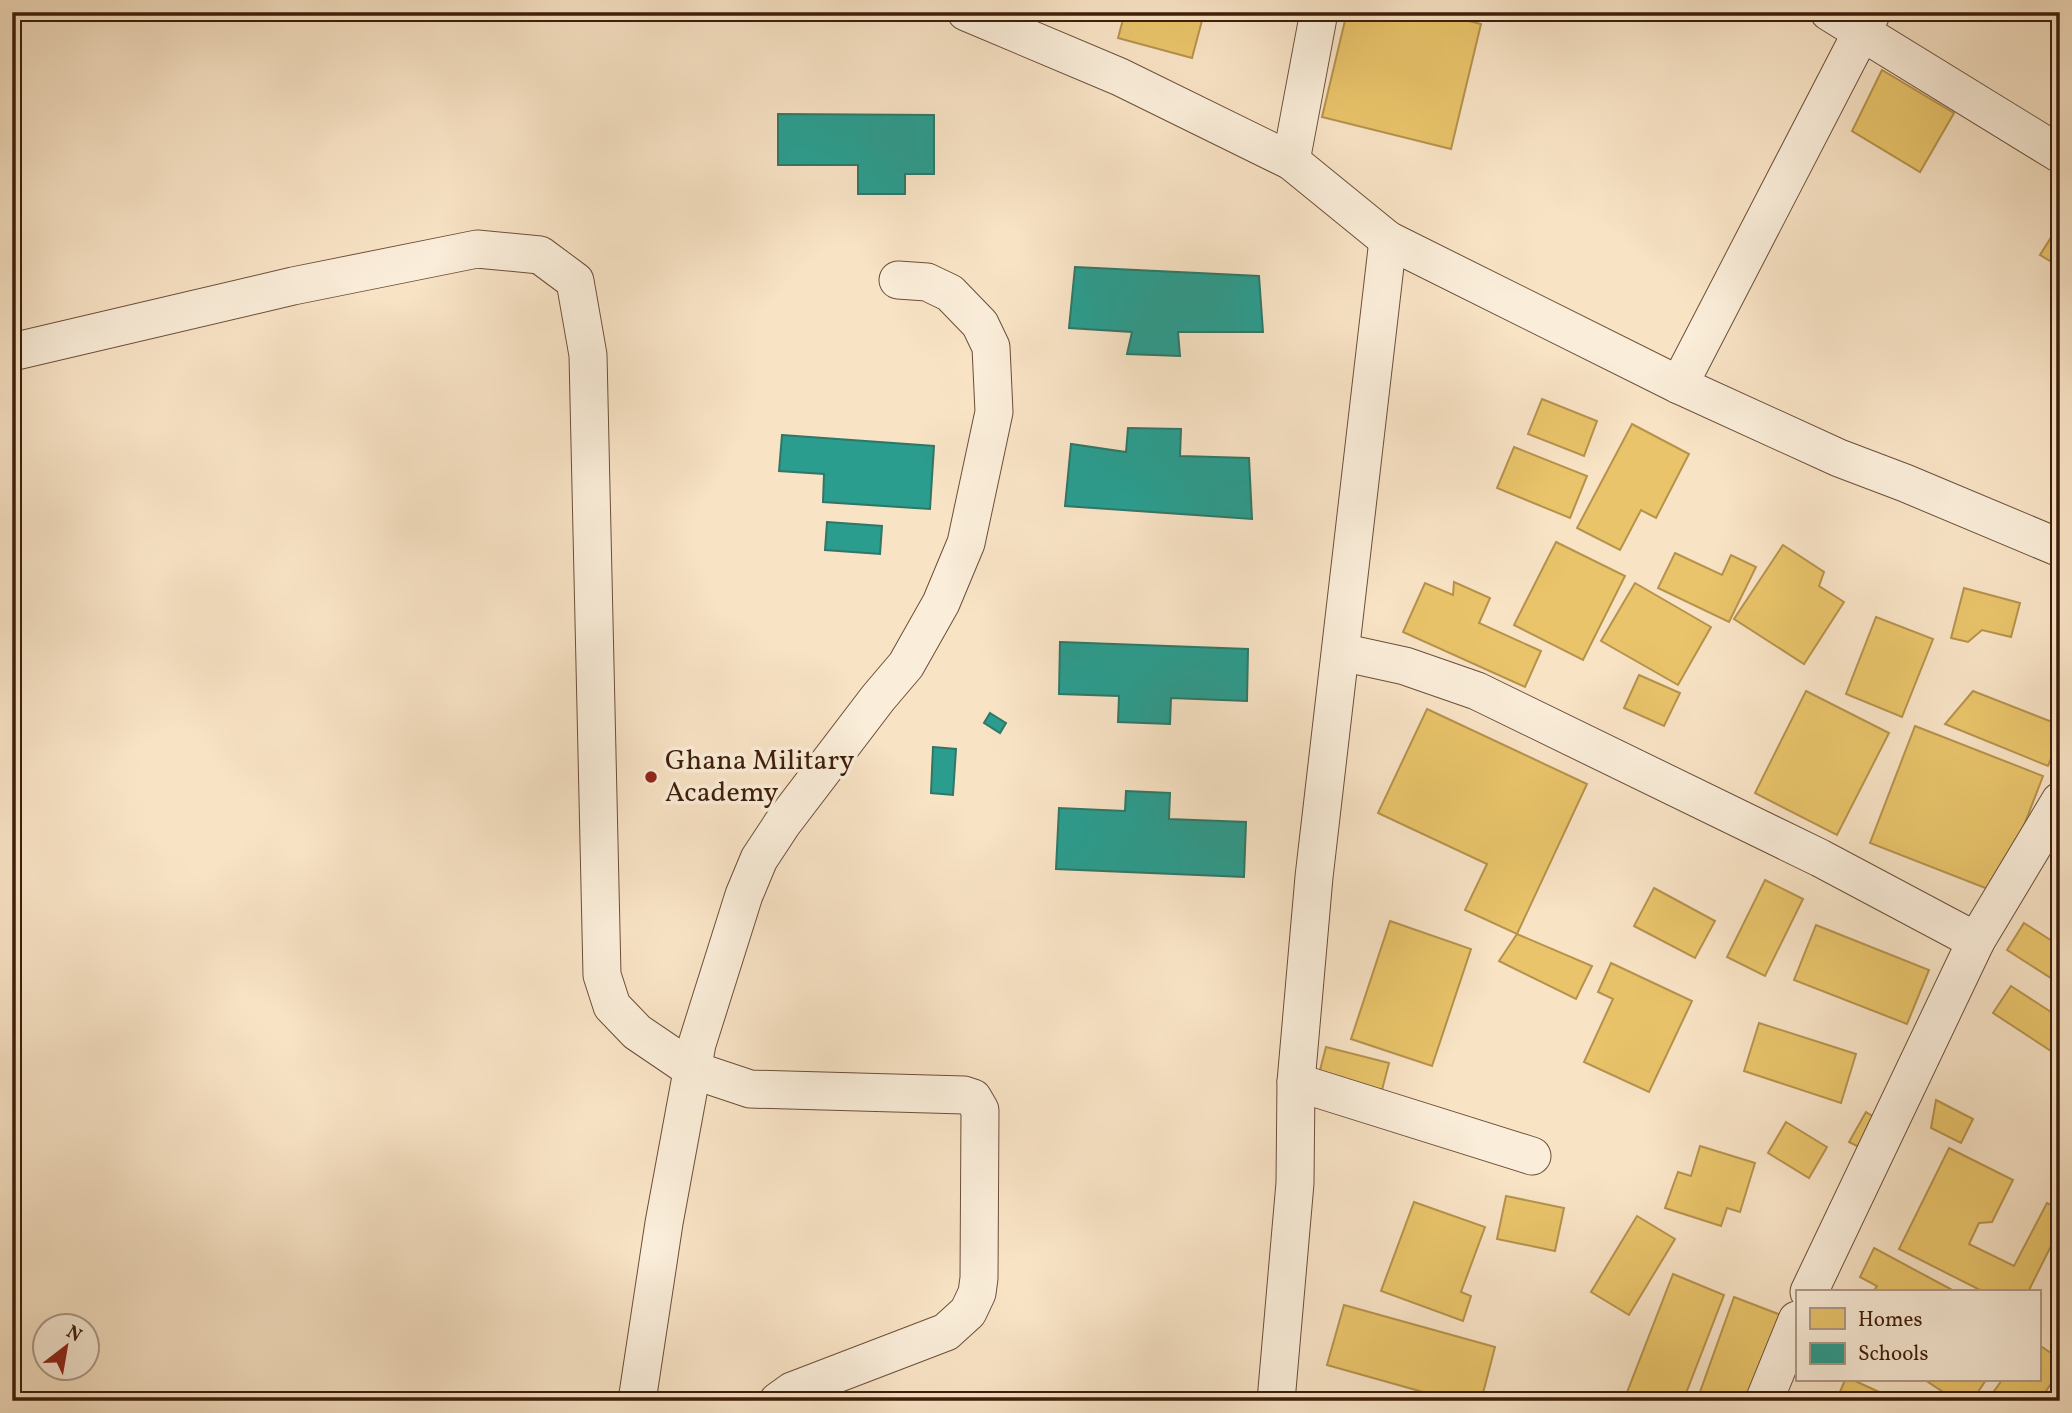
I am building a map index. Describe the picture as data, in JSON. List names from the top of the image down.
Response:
{
  "places": ["Ghana Military Academy"],
  "legend": ["Homes", "Schools"],
  "north": "top right"
}
